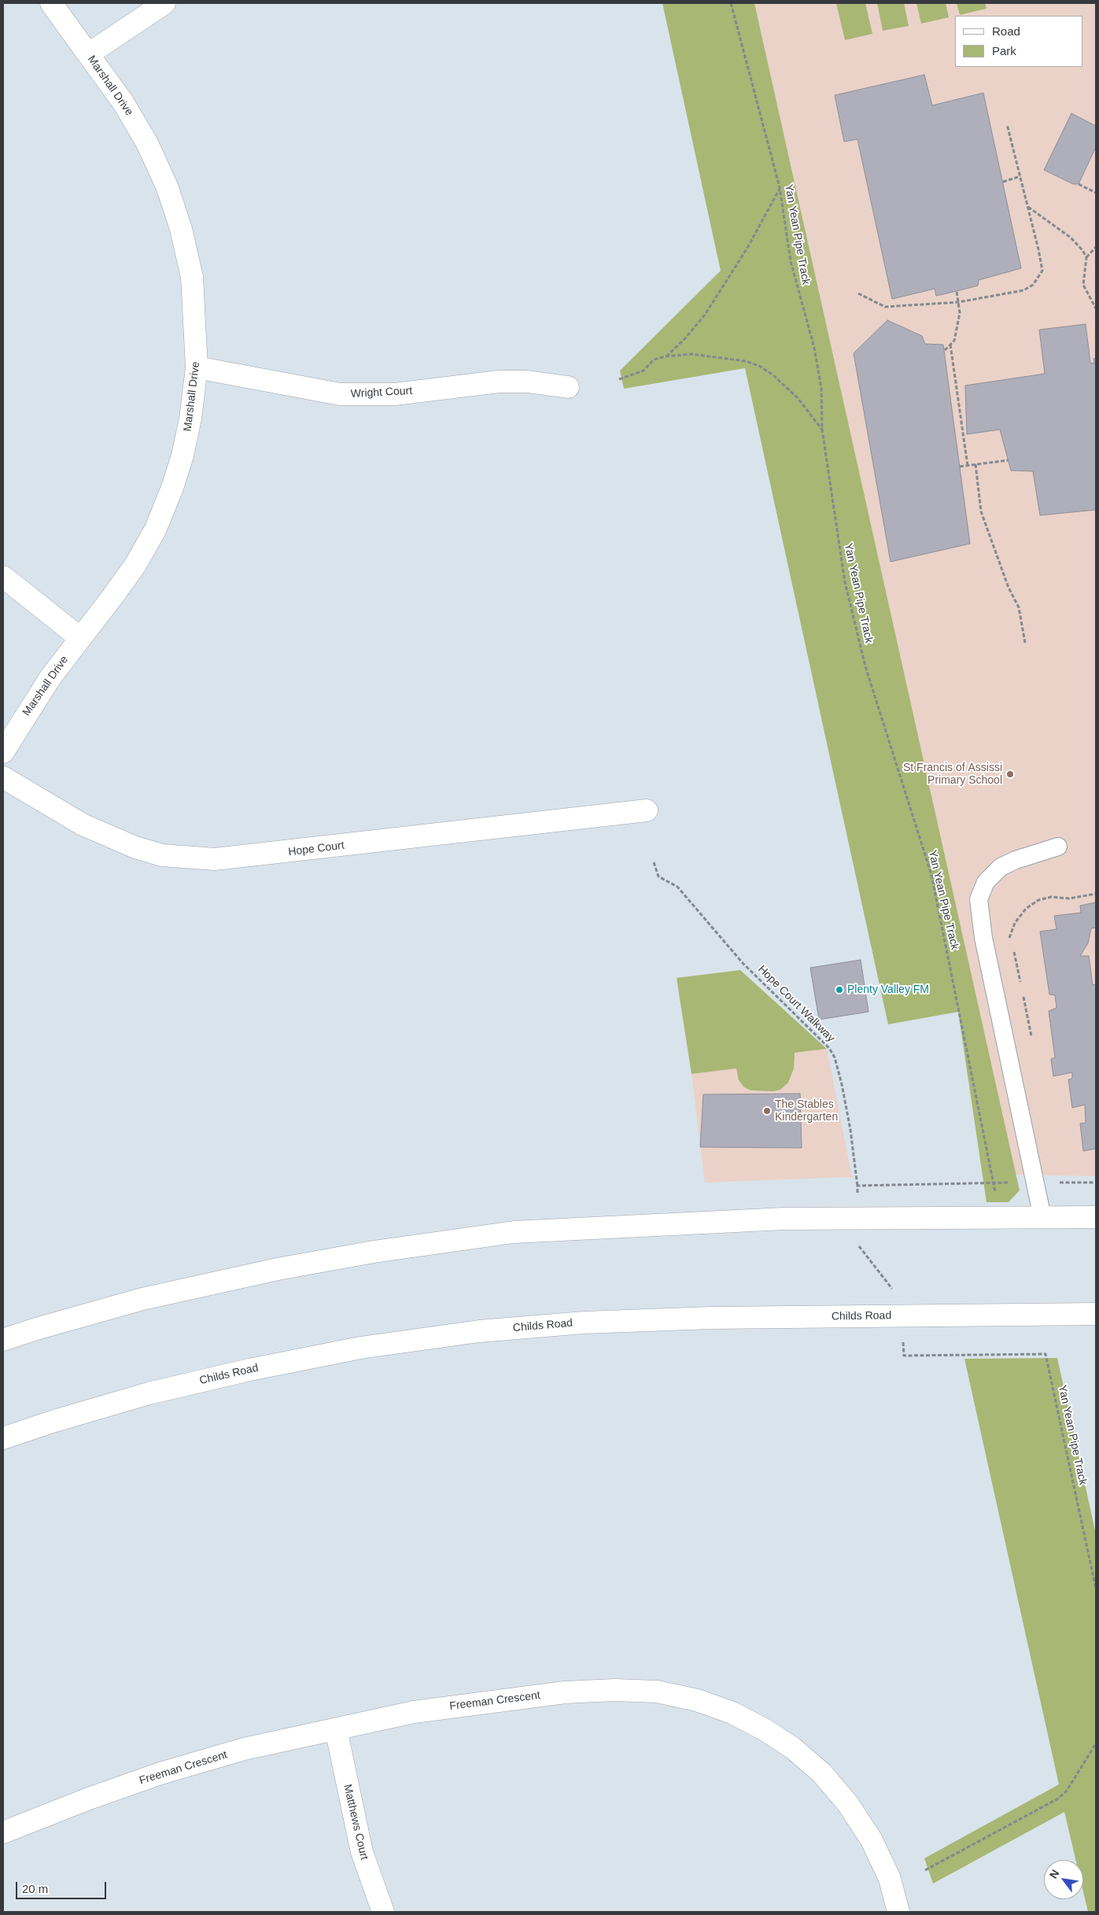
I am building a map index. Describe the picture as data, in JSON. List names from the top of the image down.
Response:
{
  "streets": {
    "street": [
      "Marshall Drive",
      "Wright Court",
      "Hope Court",
      "Childs Road",
      "Freeman Crescent",
      "Matthews Court"
    ],
    "path": ["Yan Yean Pipe Track", "Hope Court Walkway"]
  },
  "crossings": [
    ["Marshall Drive", "Wright Court"],
    ["Yan Yean Pipe Track", "Hope Court Walkway"],
    ["Hope Court Walkway", "Childs Road"],
    ["Freeman Crescent", "Matthews Court"]
  ],
  "places": ["St Francis of Assissi Primary School", "Plenty Valley FM", "The Stables Kindergarten"],
  "legend": ["Road", "Park"],
  "scale_bar": "20 m",
  "north": "top left"
}
